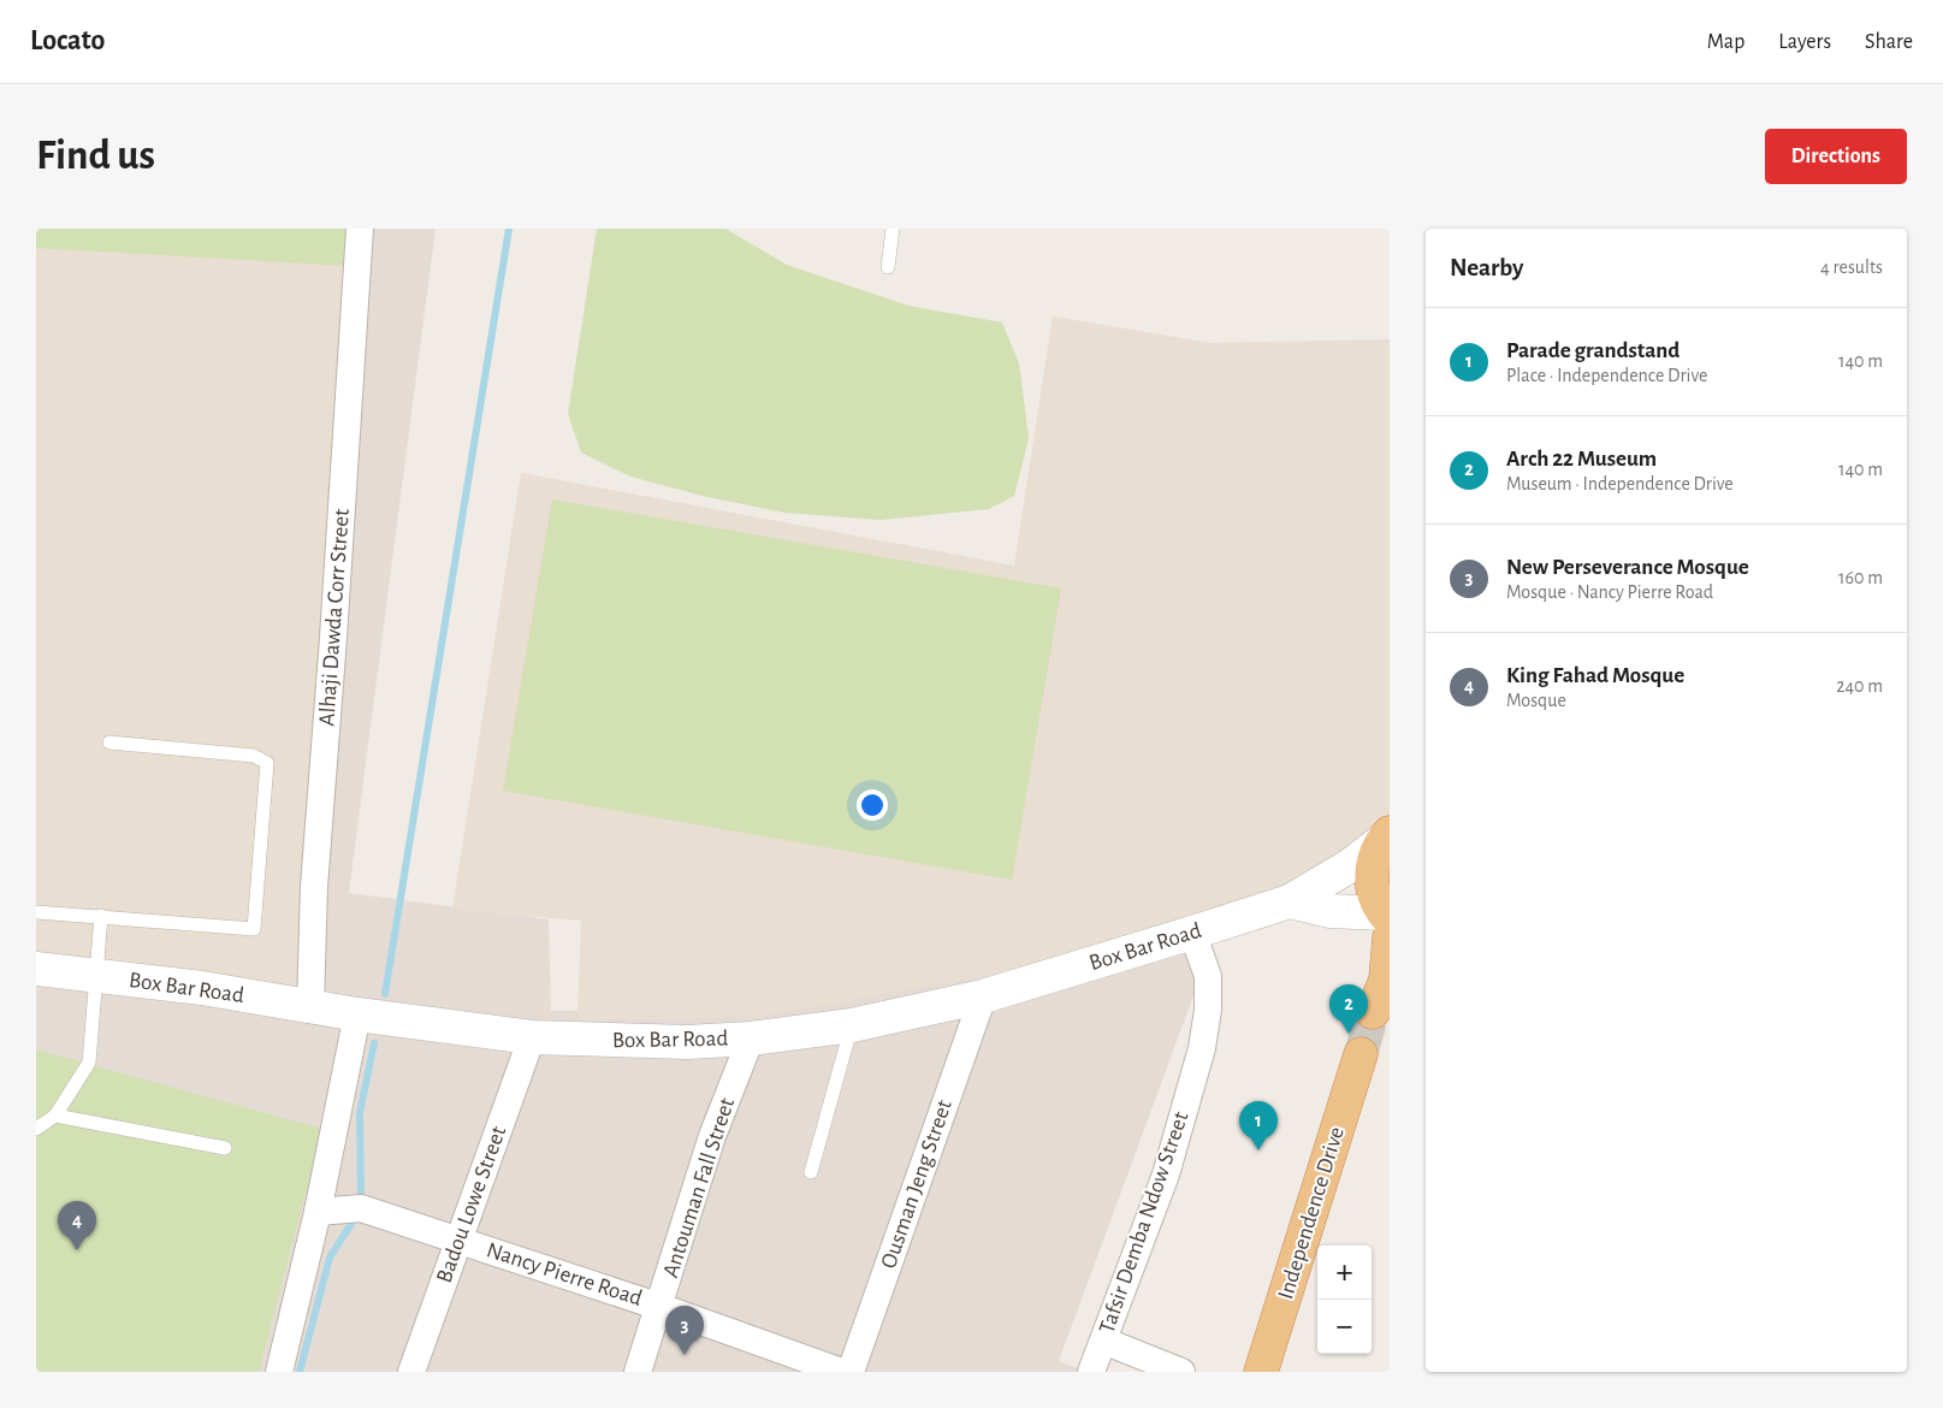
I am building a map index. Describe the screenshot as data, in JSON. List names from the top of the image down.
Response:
{
  "streets": {
    "highway": ["Independence Drive"],
    "street": [
      "Alhaji Dawda Corr Street",
      "Box Bar Road",
      "Ousman Jeng Street",
      "Antouman Fall Street",
      "Badou Lowe Street",
      "Tafsir Demba Ndow Street",
      "Nancy Pierre Road"
    ]
  },
  "crossings": [
    ["Alhaji Dawda Corr Street", "Box Bar Road"],
    ["Box Bar Road", "Ousman Jeng Street"],
    ["Box Bar Road", "Antouman Fall Street"],
    ["Box Bar Road", "Badou Lowe Street"],
    ["Box Bar Road", "Tafsir Demba Ndow Street"],
    ["Antouman Fall Street", "Nancy Pierre Road"],
    ["Badou Lowe Street", "Nancy Pierre Road"]
  ],
  "page": {
    "header": "Locato",
    "nav": ["Map", "Layers", "Share"],
    "buttons": "Directions",
    "title": "Find us",
    "heading": ["Nearby", "4 results"],
    "list": [
      {
        "mark": "1",
        "name": "Parade grandstand",
        "note": "Place · Independence Drive",
        "value": "140 m"
      },
      {
        "mark": "2",
        "name": "Arch 22 Museum",
        "note": "Museum · Independence Drive",
        "value": "140 m"
      },
      {
        "mark": "3",
        "name": "New Perseverance Mosque",
        "note": "Mosque · Nancy Pierre Road",
        "value": "160 m"
      },
      {
        "mark": "4",
        "name": "King Fahad Mosque",
        "note": "Mosque",
        "value": "240 m"
      }
    ],
    "pins": [
      "2",
      "1",
      "4",
      "3"
    ],
    "map_buttons": ["+", "−"]
  }
}
